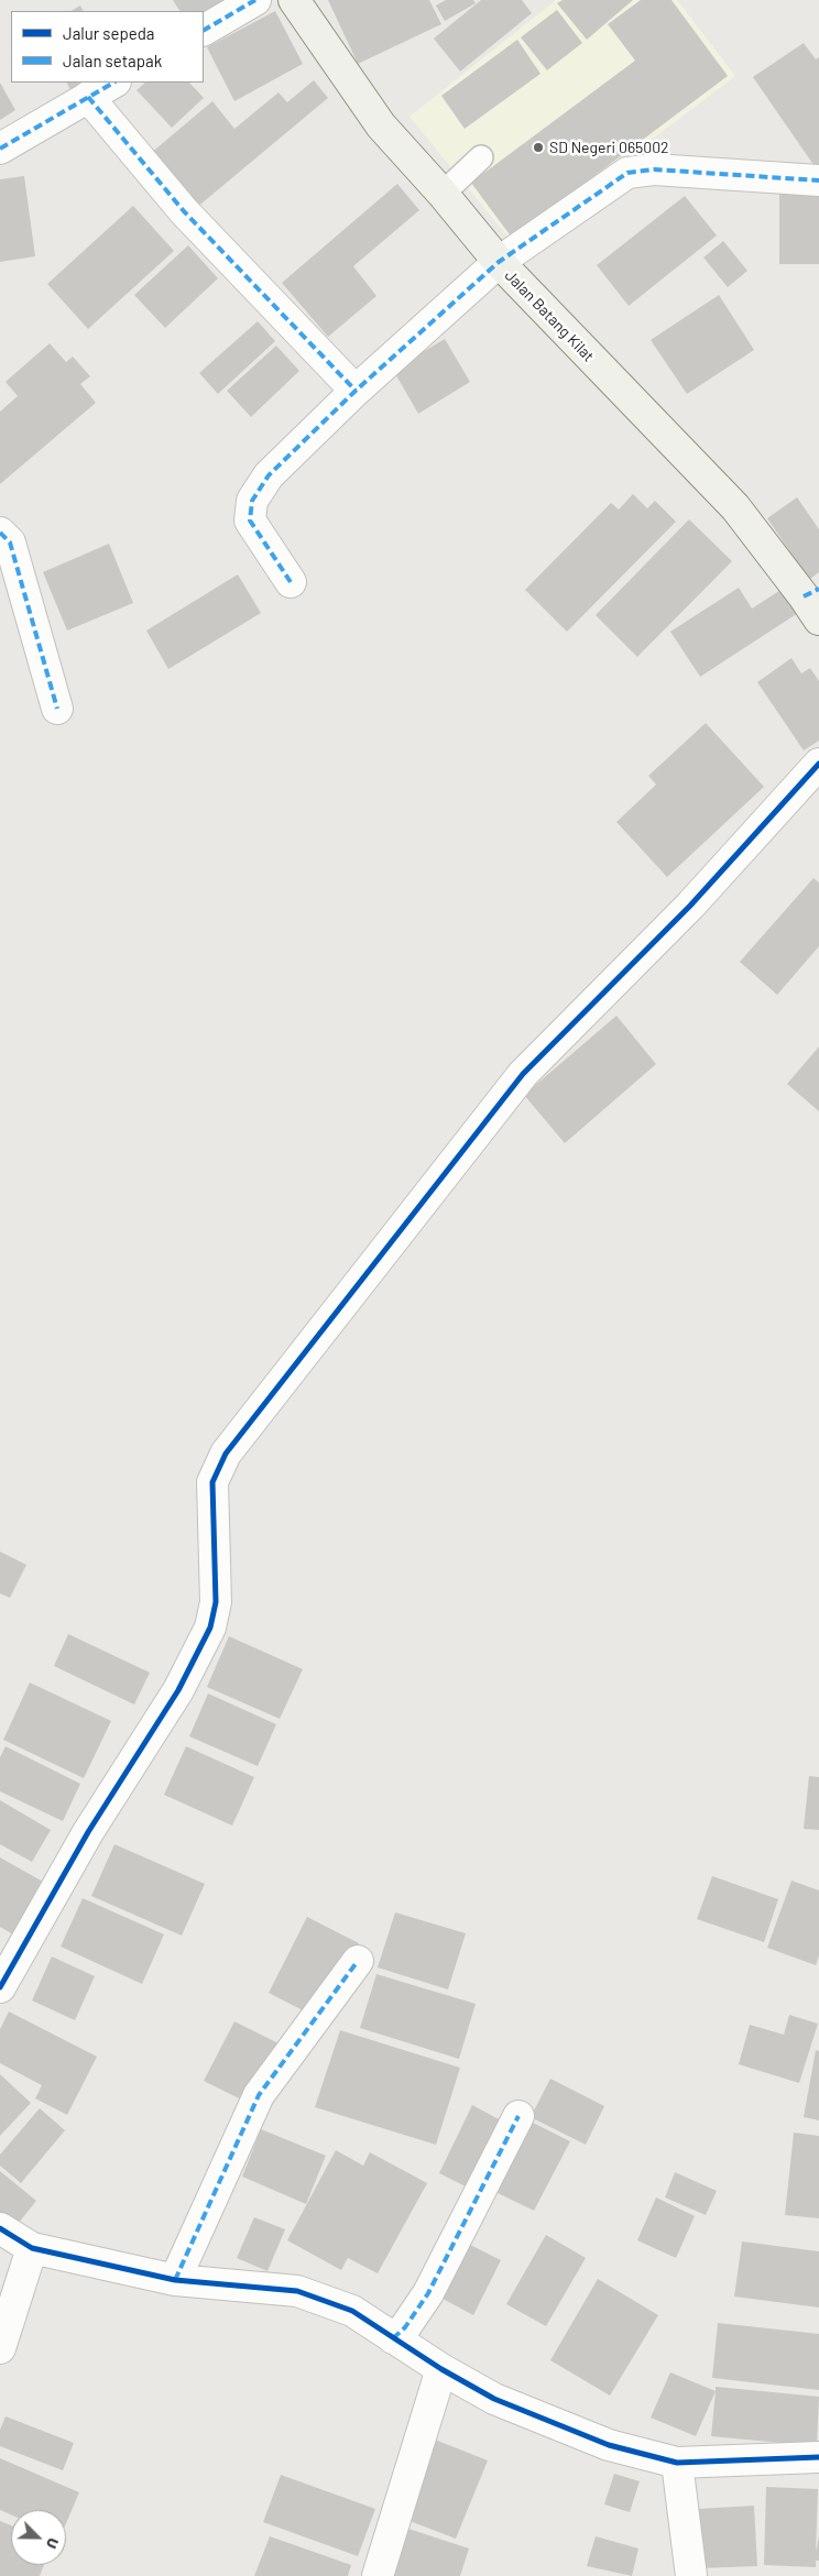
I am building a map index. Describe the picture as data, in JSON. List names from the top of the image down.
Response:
{
  "streets": {
    "street": ["Jalan Batang Kilat"]
  },
  "places": ["SD Negeri 065002"],
  "legend": ["Jalur sepeda", "Jalan setapak"],
  "north": "bottom right"
}
